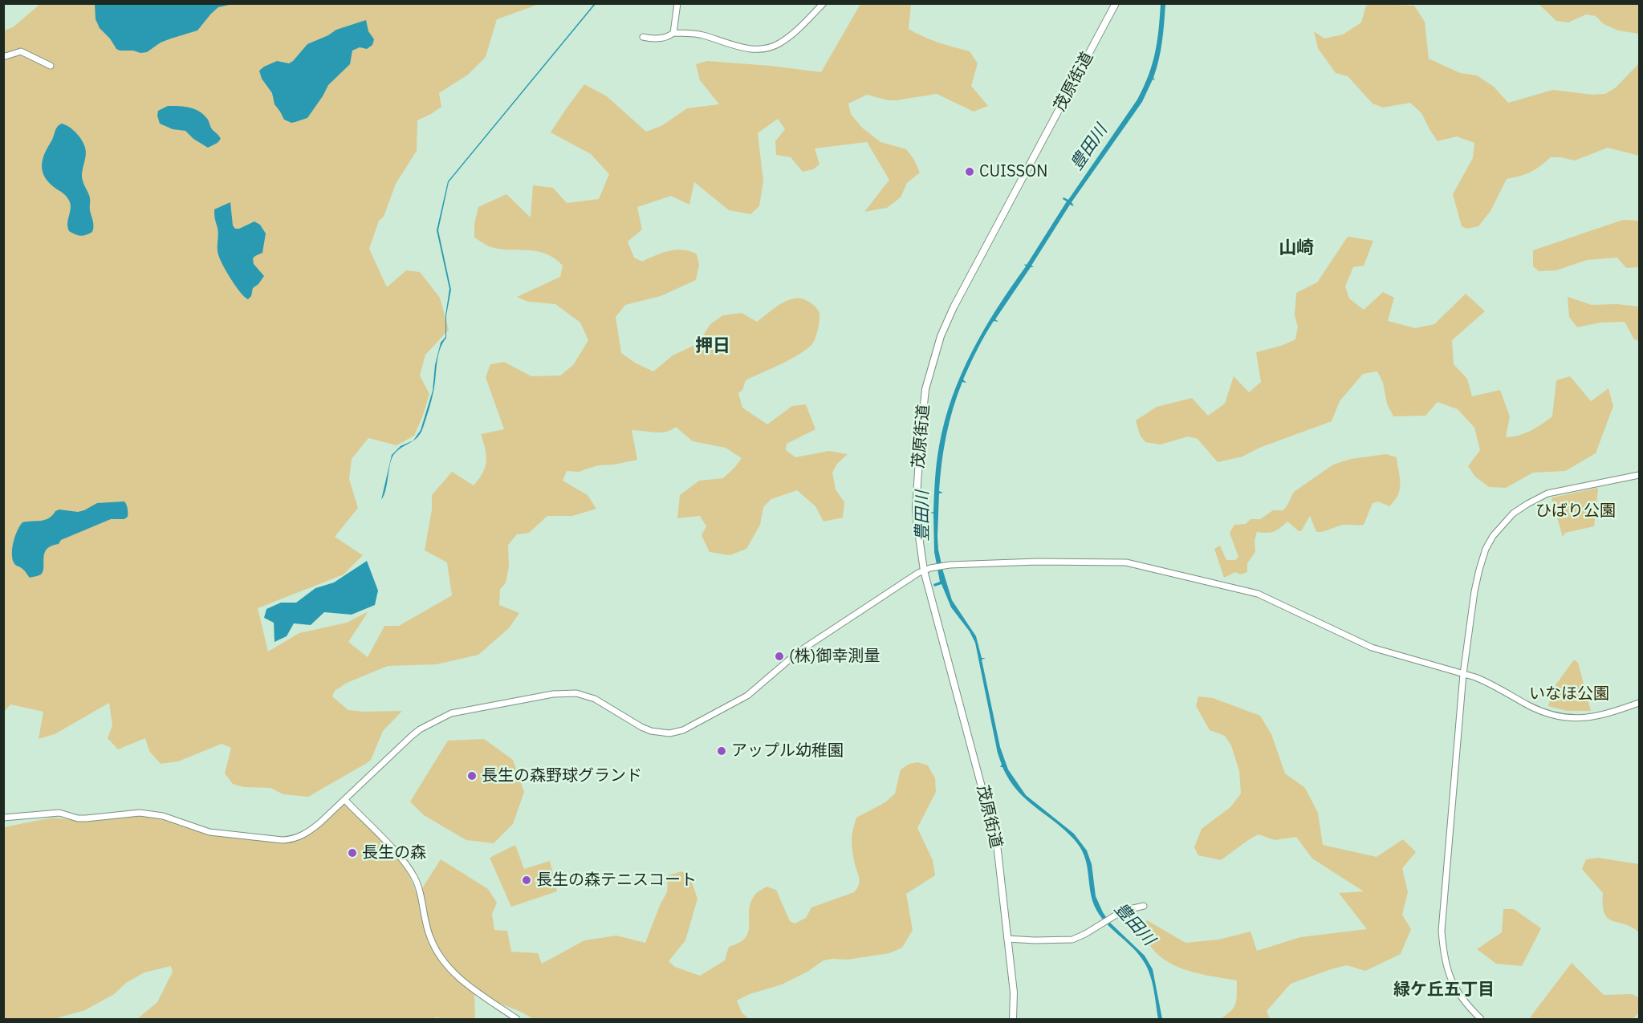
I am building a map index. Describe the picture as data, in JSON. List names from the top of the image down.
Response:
{
  "streets": {
    "main road": ["茂原街道"]
  },
  "districts": ["山崎", "押日", "緑ケ丘五丁目"],
  "water": ["豊田川"],
  "parks": ["ひばり公園", "いなほ公園"],
  "places": [
    "CUISSON",
    "(株)御幸測量",
    "アップル幼稚園",
    "長生の森野球グランド",
    "長生の森",
    "長生の森テニスコート"
  ]
}
